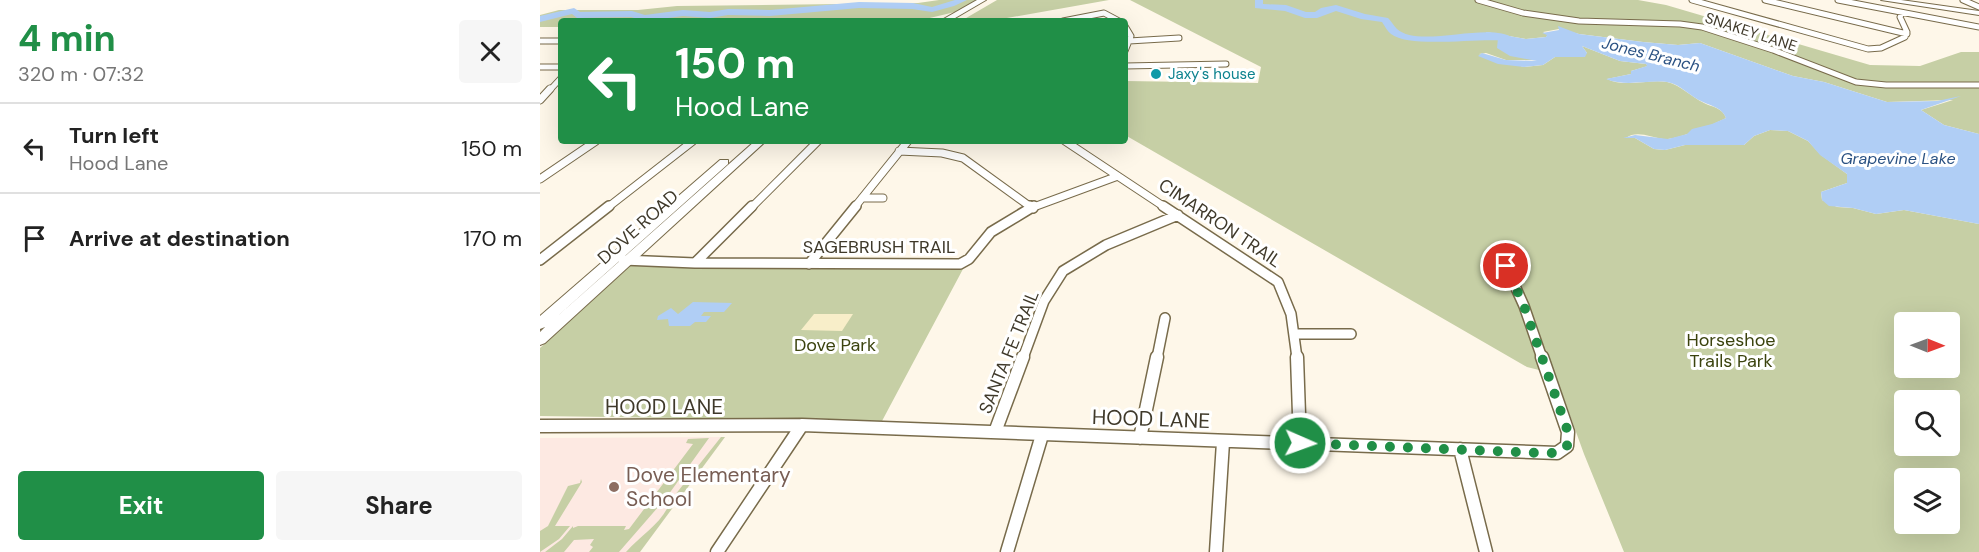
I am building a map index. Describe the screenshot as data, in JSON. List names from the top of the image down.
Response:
{
  "streets": {
    "main road": ["DOVE ROAD"],
    "street": [
      "SNAKEY LANE",
      "CIMARRON TRAIL",
      "SAGEBRUSH TRAIL",
      "SANTA FE TRAIL",
      "HOOD LANE"
    ]
  },
  "crossings": [
    ["CIMARRON TRAIL", "SAGEBRUSH TRAIL"],
    ["CIMARRON TRAIL", "SANTA FE TRAIL"],
    ["CIMARRON TRAIL", "HOOD LANE"],
    ["DOVE ROAD", "SAGEBRUSH TRAIL"],
    ["SANTA FE TRAIL", "HOOD LANE"]
  ],
  "water": ["Jones Branch", "Grapevine Lake"],
  "parks": ["Horseshoe Trails Park", "Dove Park"],
  "places": ["Jaxy's house", "Dove Elementary School"],
  "north": "right",
  "page": {
    "heading": ["4 min", "320 m · 07:32"],
    "turn": ["150 m", "Hood Lane"],
    "list": [
      {
        "name": "Turn left",
        "note": "Hood Lane",
        "value": "150 m"
      },
      {
        "name": "Arrive at destination",
        "value": "170 m"
      }
    ],
    "buttons": ["Exit", "Share"]
  }
}
